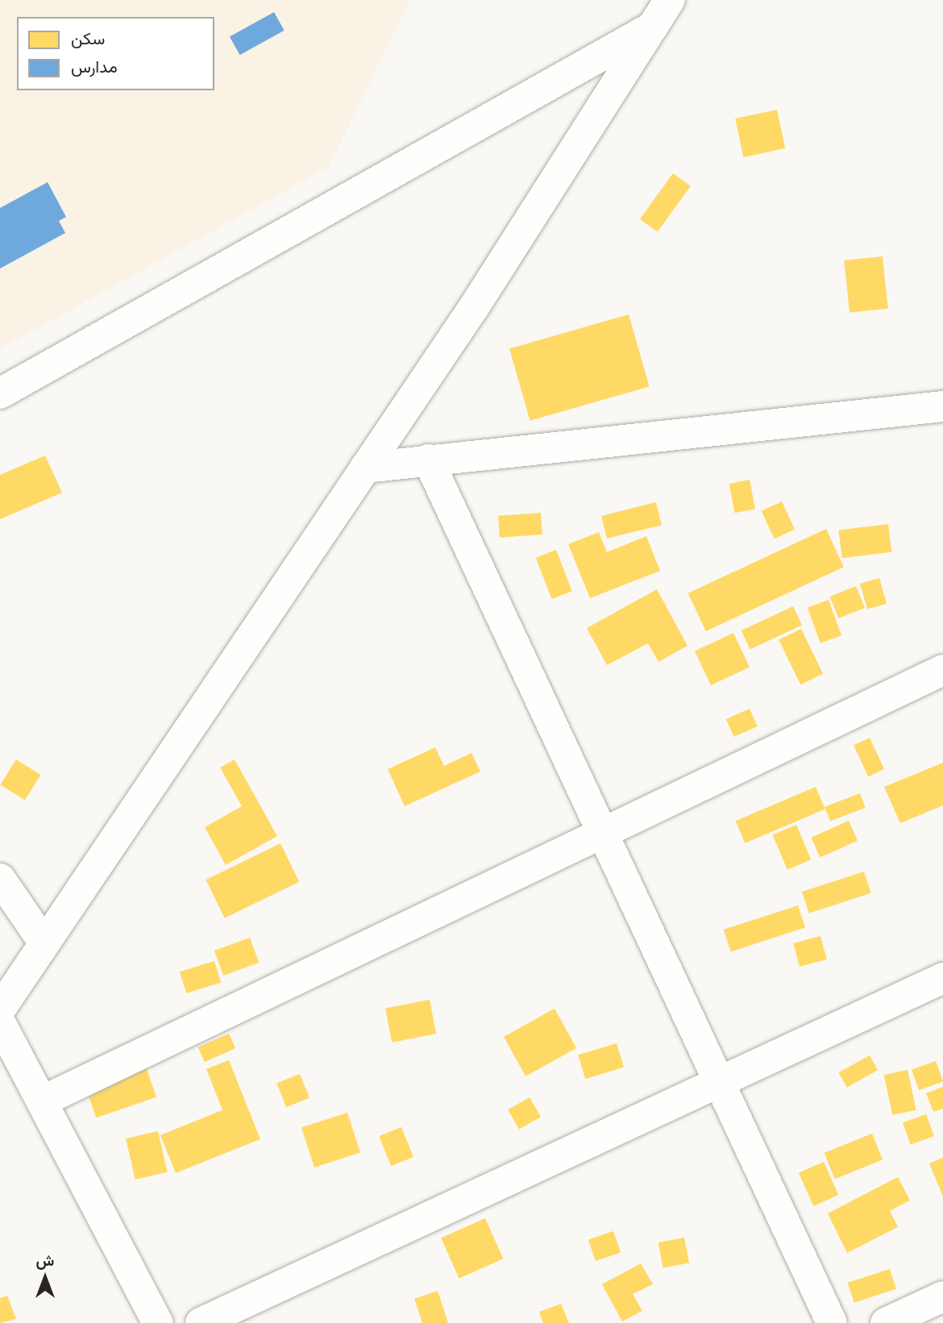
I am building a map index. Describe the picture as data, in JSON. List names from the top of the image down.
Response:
{
  "legend": ["سكن", "مدارس"],
  "north": "top"
}
